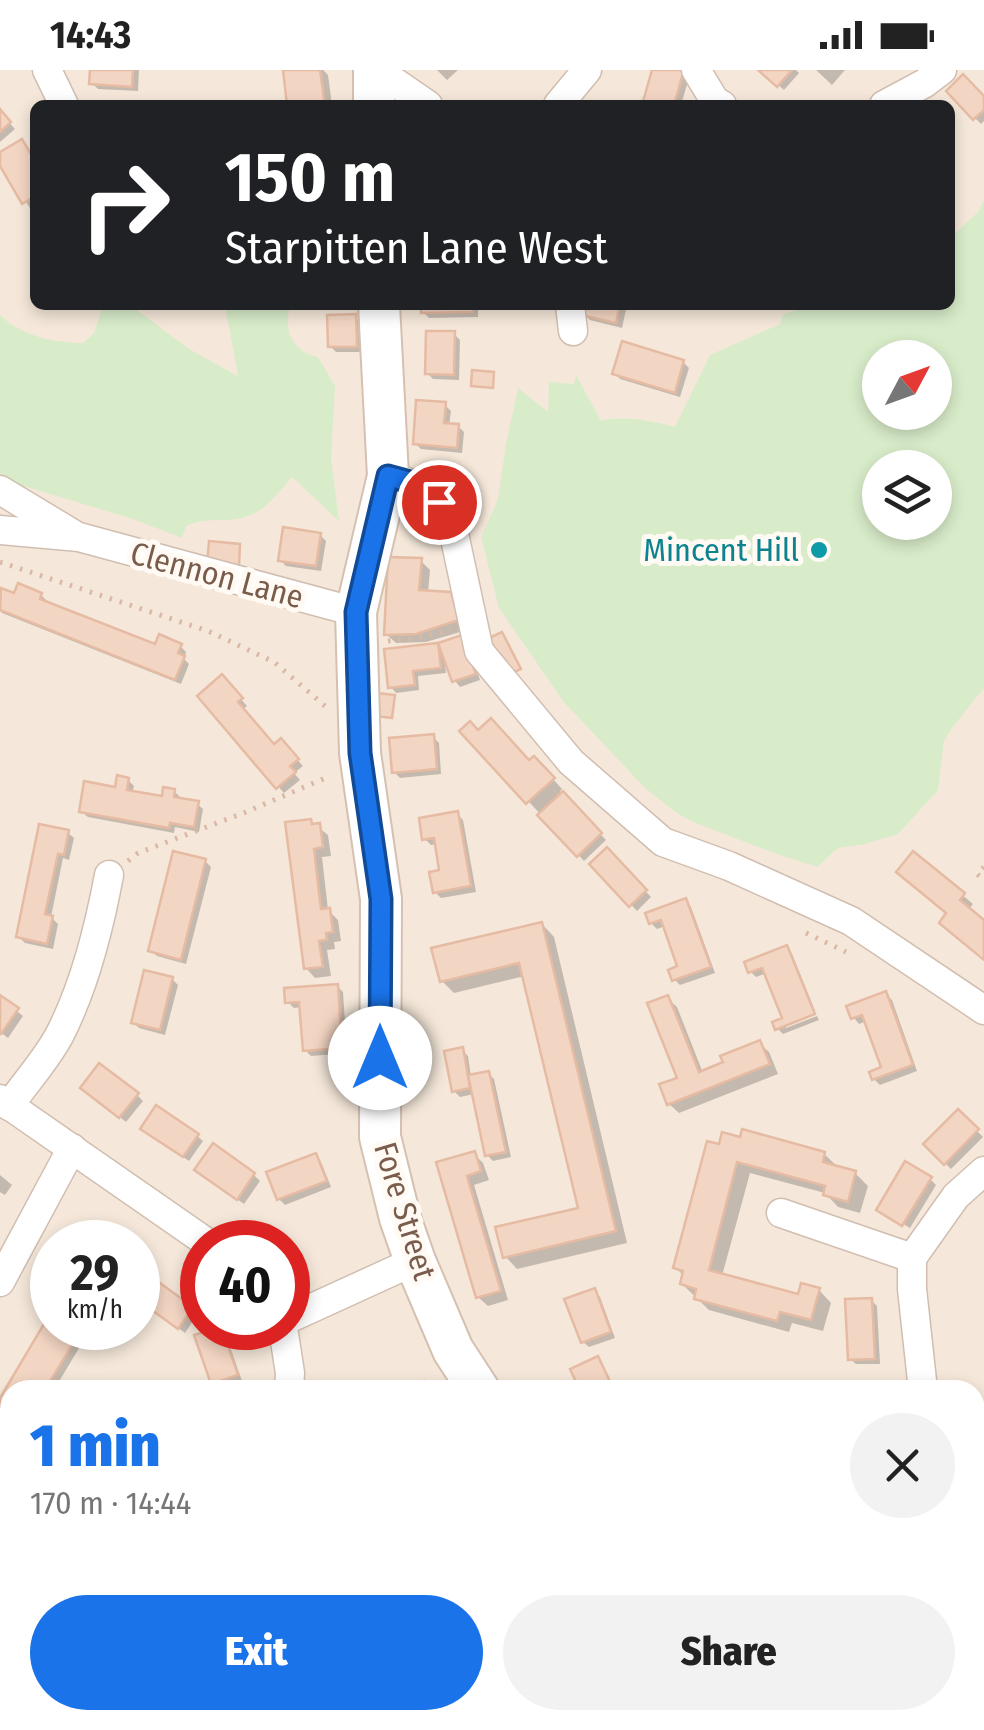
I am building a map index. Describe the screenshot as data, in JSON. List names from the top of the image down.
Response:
{
  "streets": {
    "street": ["Clennon Lane", "Fore Street"]
  },
  "crossings": [
    ["Clennon Lane", "Fore Street"]
  ],
  "places": ["Mincent Hill"],
  "north": "top right",
  "page": {
    "status": "14:43",
    "turn": ["150 m", "Starpitten Lane West"],
    "speed": "29 km/h",
    "limit": "40",
    "heading": ["1 min", "170 m · 14:44"],
    "buttons": ["Exit", "Share"]
  }
}
